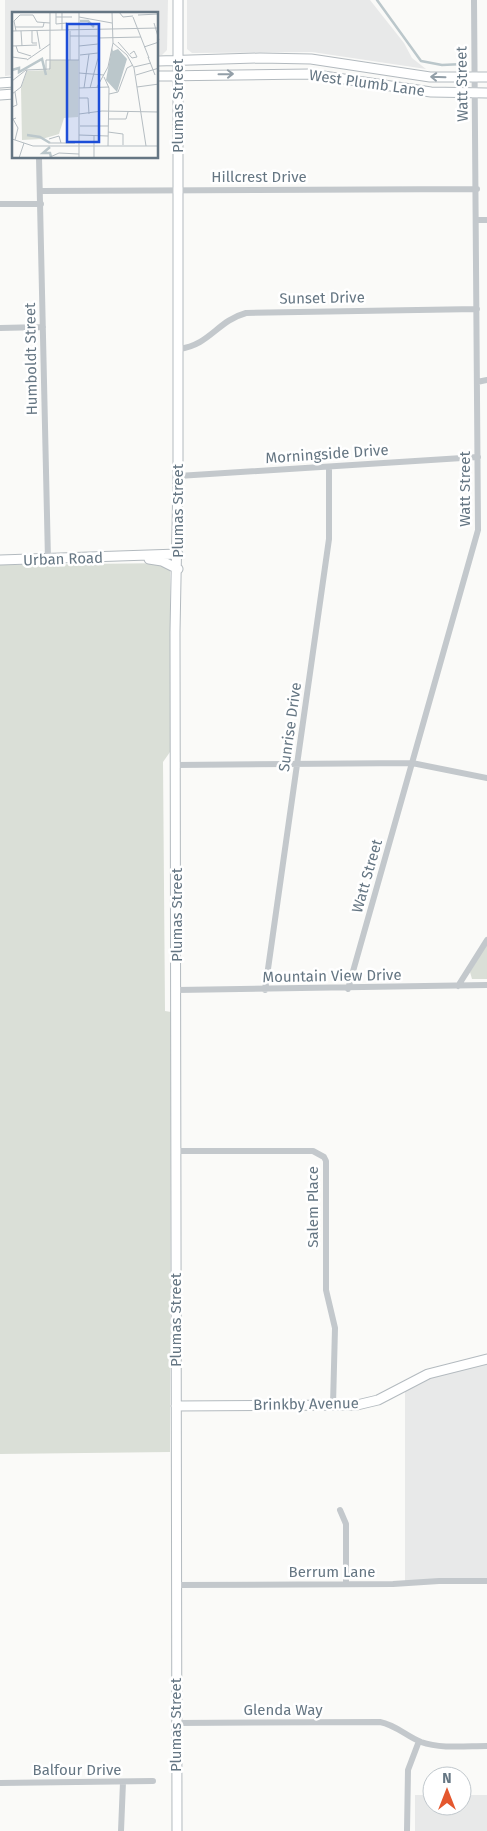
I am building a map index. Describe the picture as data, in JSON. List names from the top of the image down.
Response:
{
  "streets": {
    "main road": [
      "West Plumb Lane",
      "Plumas Street",
      "Urban Road",
      "Brinkby Avenue"
    ],
    "street": [
      "Watt Street",
      "Hillcrest Drive",
      "Sunset Drive",
      "Humboldt Street",
      "Morningside Drive",
      "Sunrise Drive",
      "Mountain View Drive",
      "Salem Place",
      "Berrum Lane",
      "Glenda Way",
      "Balfour Drive"
    ]
  },
  "crossings": [
    ["West Plumb Lane", "Watt Street"],
    ["West Plumb Lane", "Plumas Street"],
    ["Watt Street", "Hillcrest Drive"],
    ["Watt Street", "Sunset Drive"],
    ["Watt Street", "Morningside Drive"],
    ["Watt Street", "Mountain View Drive"],
    ["Plumas Street", "Hillcrest Drive"],
    ["Plumas Street", "Sunset Drive"],
    ["Plumas Street", "Morningside Drive"],
    ["Plumas Street", "Urban Road"],
    ["Plumas Street", "Mountain View Drive"],
    ["Plumas Street", "Salem Place"],
    ["Plumas Street", "Brinkby Avenue"],
    ["Plumas Street", "Berrum Lane"],
    ["Plumas Street", "Glenda Way"],
    ["Hillcrest Drive", "Humboldt Street"],
    ["Humboldt Street", "Urban Road"],
    ["Morningside Drive", "Sunrise Drive"],
    ["Sunrise Drive", "Mountain View Drive"],
    ["Salem Place", "Brinkby Avenue"]
  ],
  "north": "top"
}
